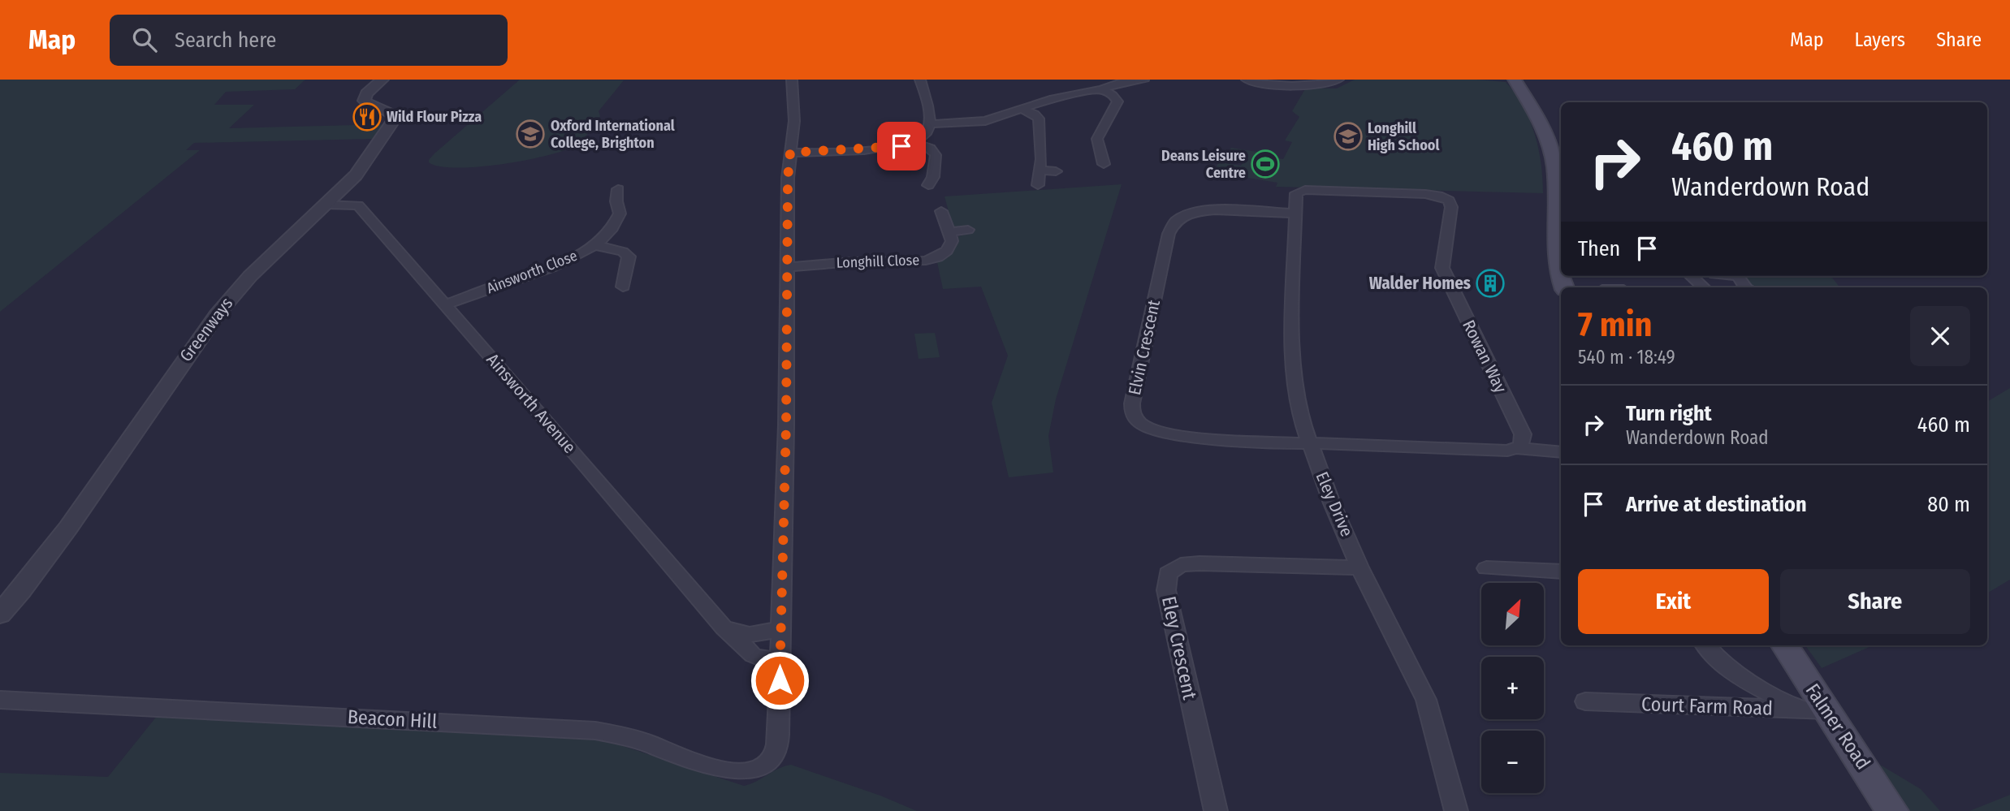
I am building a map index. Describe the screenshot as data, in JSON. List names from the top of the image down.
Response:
{
  "streets": {
    "main road": ["Falmer Road"],
    "street": [
      "Longhill Close",
      "Ainsworth Close",
      "Greenways",
      "Elvin Crescent",
      "Rowan Way",
      "Ainsworth Avenue",
      "Eley Drive",
      "Eley Crescent",
      "Court Farm Road",
      "Beacon Hill"
    ]
  },
  "crossings": [
    ["Ainsworth Close", "Ainsworth Avenue"],
    ["Greenways", "Ainsworth Avenue"],
    ["Elvin Crescent", "Eley Drive"],
    ["Rowan Way", "Eley Drive"],
    ["Ainsworth Avenue", "Beacon Hill"],
    ["Eley Drive", "Eley Crescent"],
    ["Court Farm Road", "Falmer Road"]
  ],
  "places": {
    "restaurant": ["Wild Flour Pizza"],
    "school or university": ["Oxford International College, Brighton", "Longhill High School"],
    "sports": ["Deans Leisure Centre"],
    "building": ["Walder Homes"]
  },
  "north": "top right",
  "page": {
    "header": "Map",
    "search": "Search here",
    "nav": ["Map", "Layers", "Share"],
    "turn": ["460 m", "Wanderdown Road"],
    "then": "Then",
    "heading": ["7 min", "540 m · 18:49"],
    "list": [
      {
        "name": "Turn right",
        "note": "Wanderdown Road",
        "value": "460 m"
      },
      {
        "name": "Arrive at destination",
        "value": "80 m"
      }
    ],
    "buttons": ["Exit", "Share"],
    "map_buttons": ["+", "−"]
  }
}
